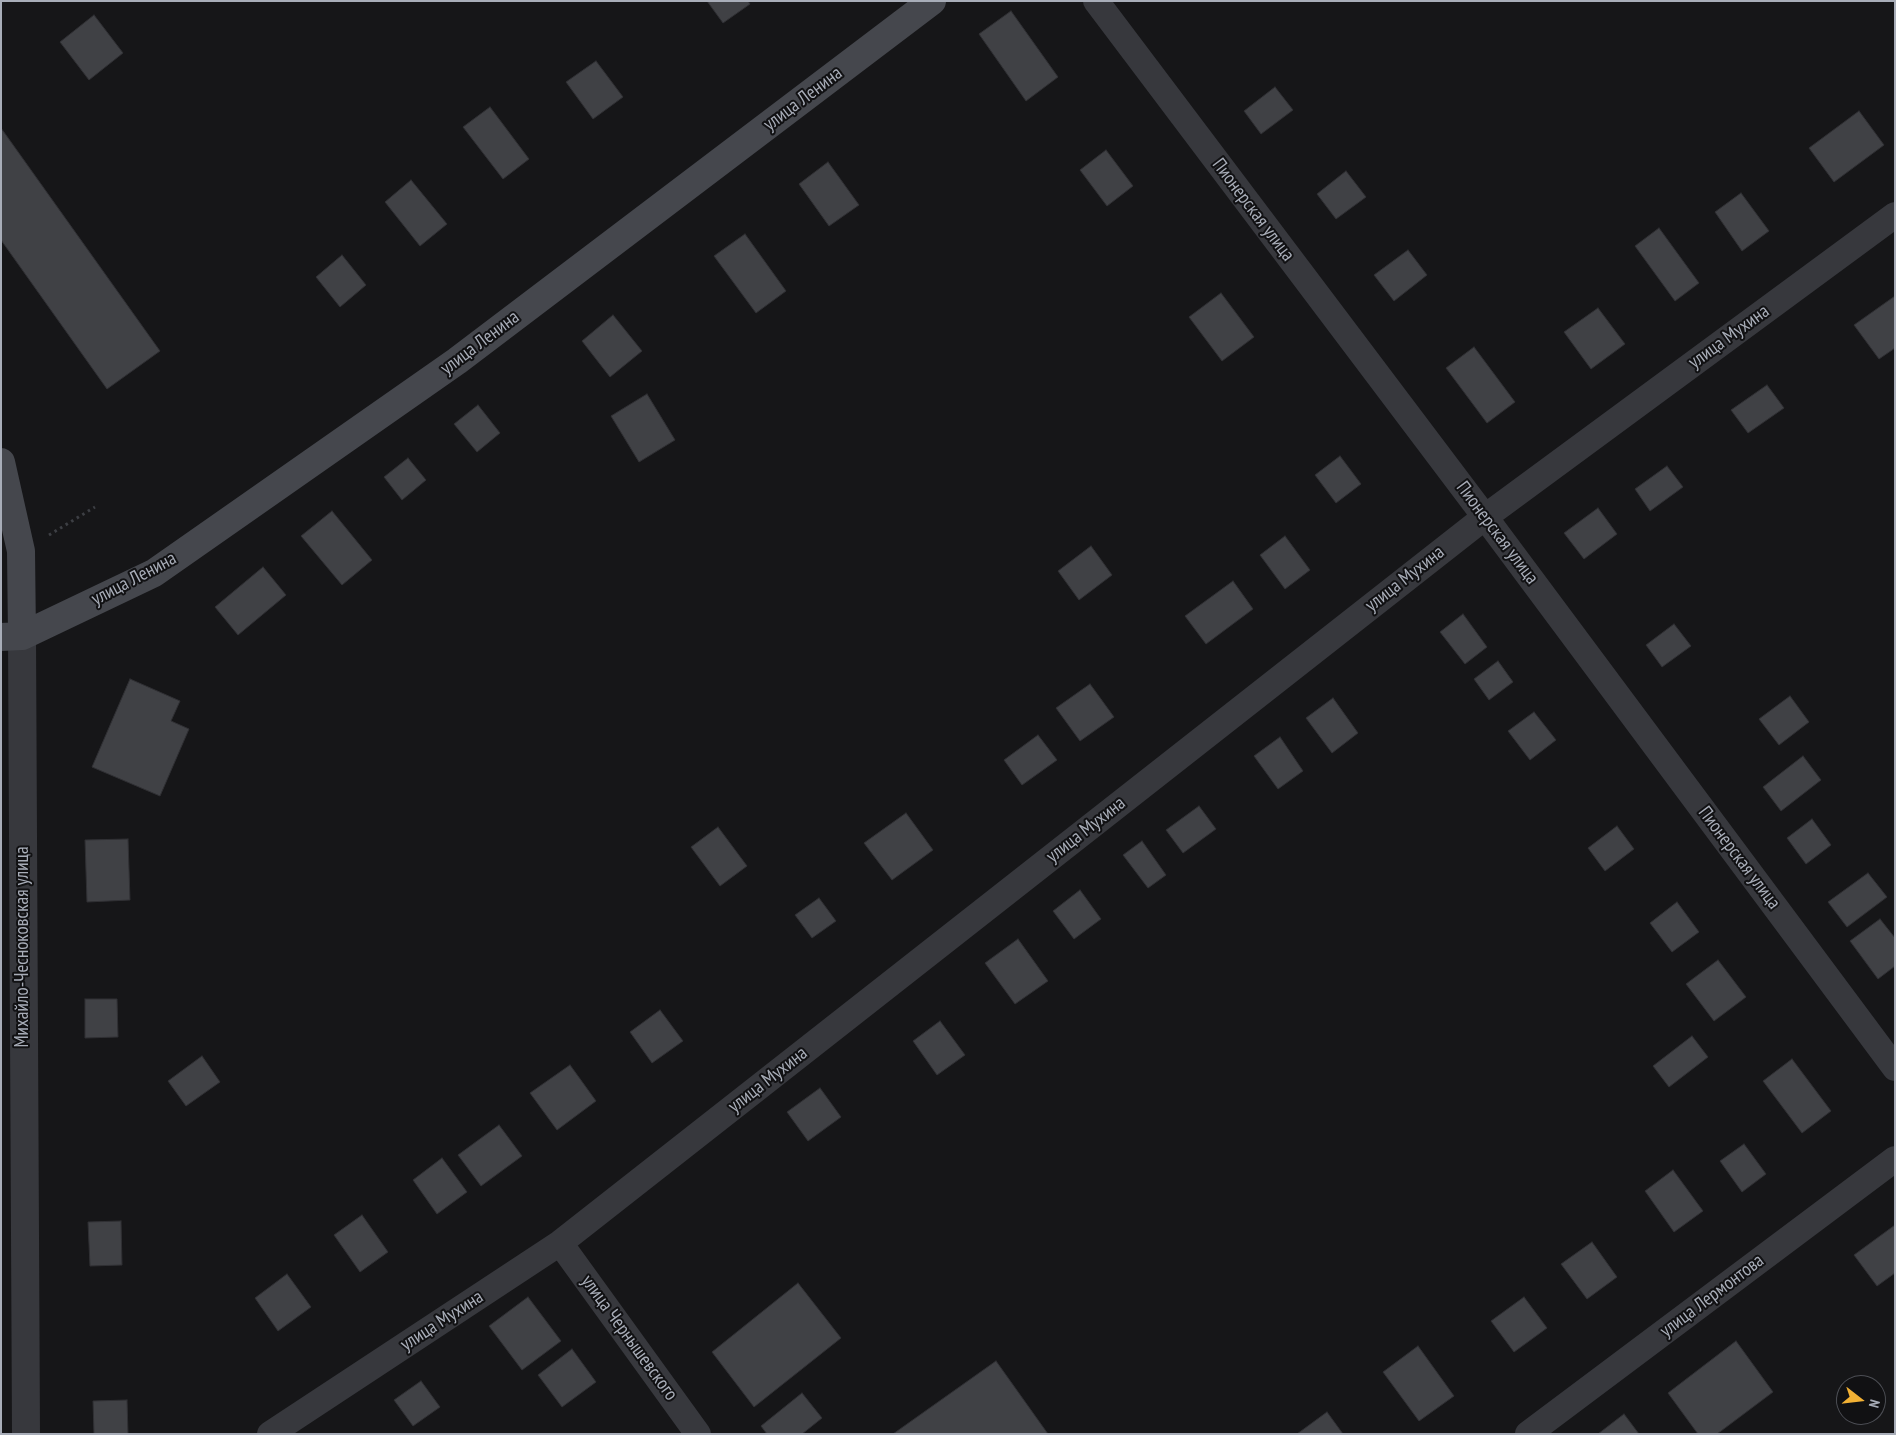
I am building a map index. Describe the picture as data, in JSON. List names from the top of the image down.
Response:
{
  "streets": {
    "main road": ["улица Ленина", "Михайло-Чесноковская улица"],
    "street": [
      "Пионерская улица",
      "улица Мухина",
      "улица Лермонтова",
      "улица Чернышевского"
    ]
  },
  "crossings": [
    ["улица Ленина", "Михайло-Чесноковская улица"],
    ["Пионерская улица", "улица Мухина"],
    ["улица Мухина", "улица Чернышевского"]
  ],
  "north": "right"
}
